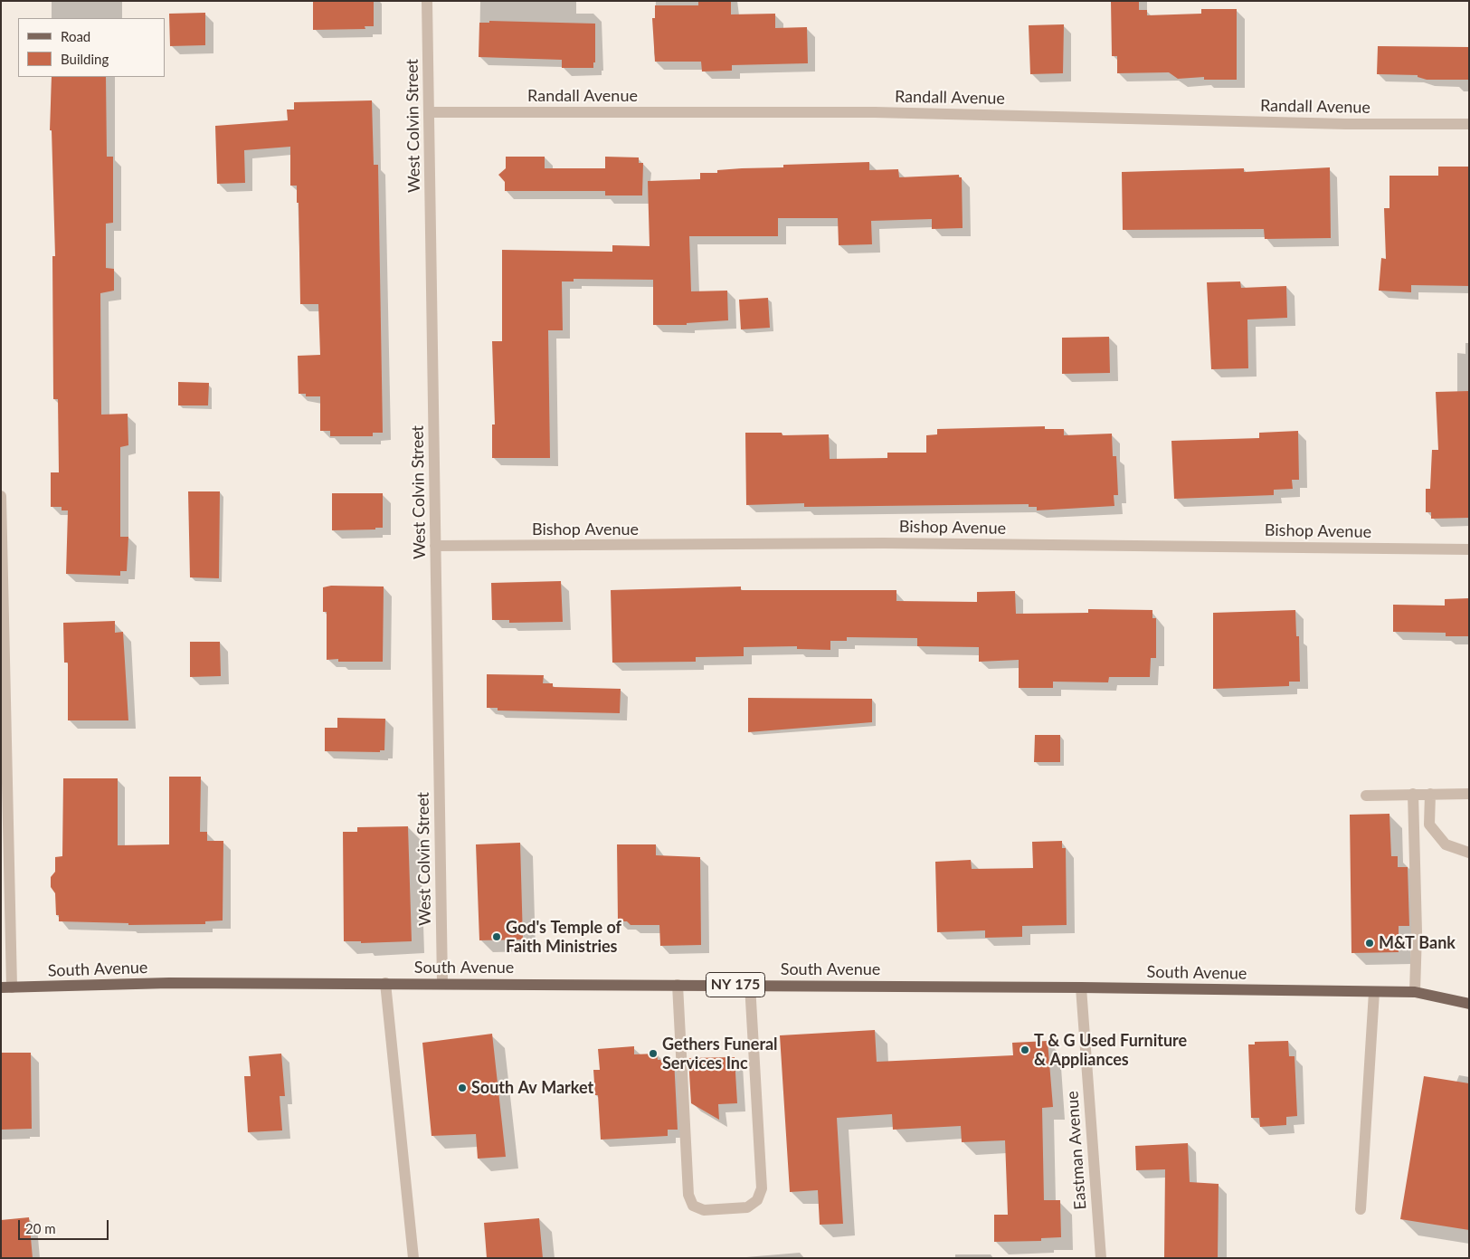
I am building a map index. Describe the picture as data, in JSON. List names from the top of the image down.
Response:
{
  "streets": {
    "main road": ["South Avenue", "NY 175"],
    "street": [
      "Randall Avenue",
      "West Colvin Street",
      "Bishop Avenue",
      "Eastman Avenue"
    ]
  },
  "crossings": [
    ["Randall Avenue", "West Colvin Street"],
    ["West Colvin Street", "Bishop Avenue"],
    ["West Colvin Street", "South Avenue"],
    ["South Avenue", "Eastman Avenue"]
  ],
  "places": [
    "God's Temple of Faith Ministries",
    "M&T Bank",
    "T & G Used Furniture & Appliances",
    "Gethers Funeral Services Inc",
    "South Av Market"
  ],
  "legend": ["Road", "Building"],
  "scale_bar": "20 m"
}
